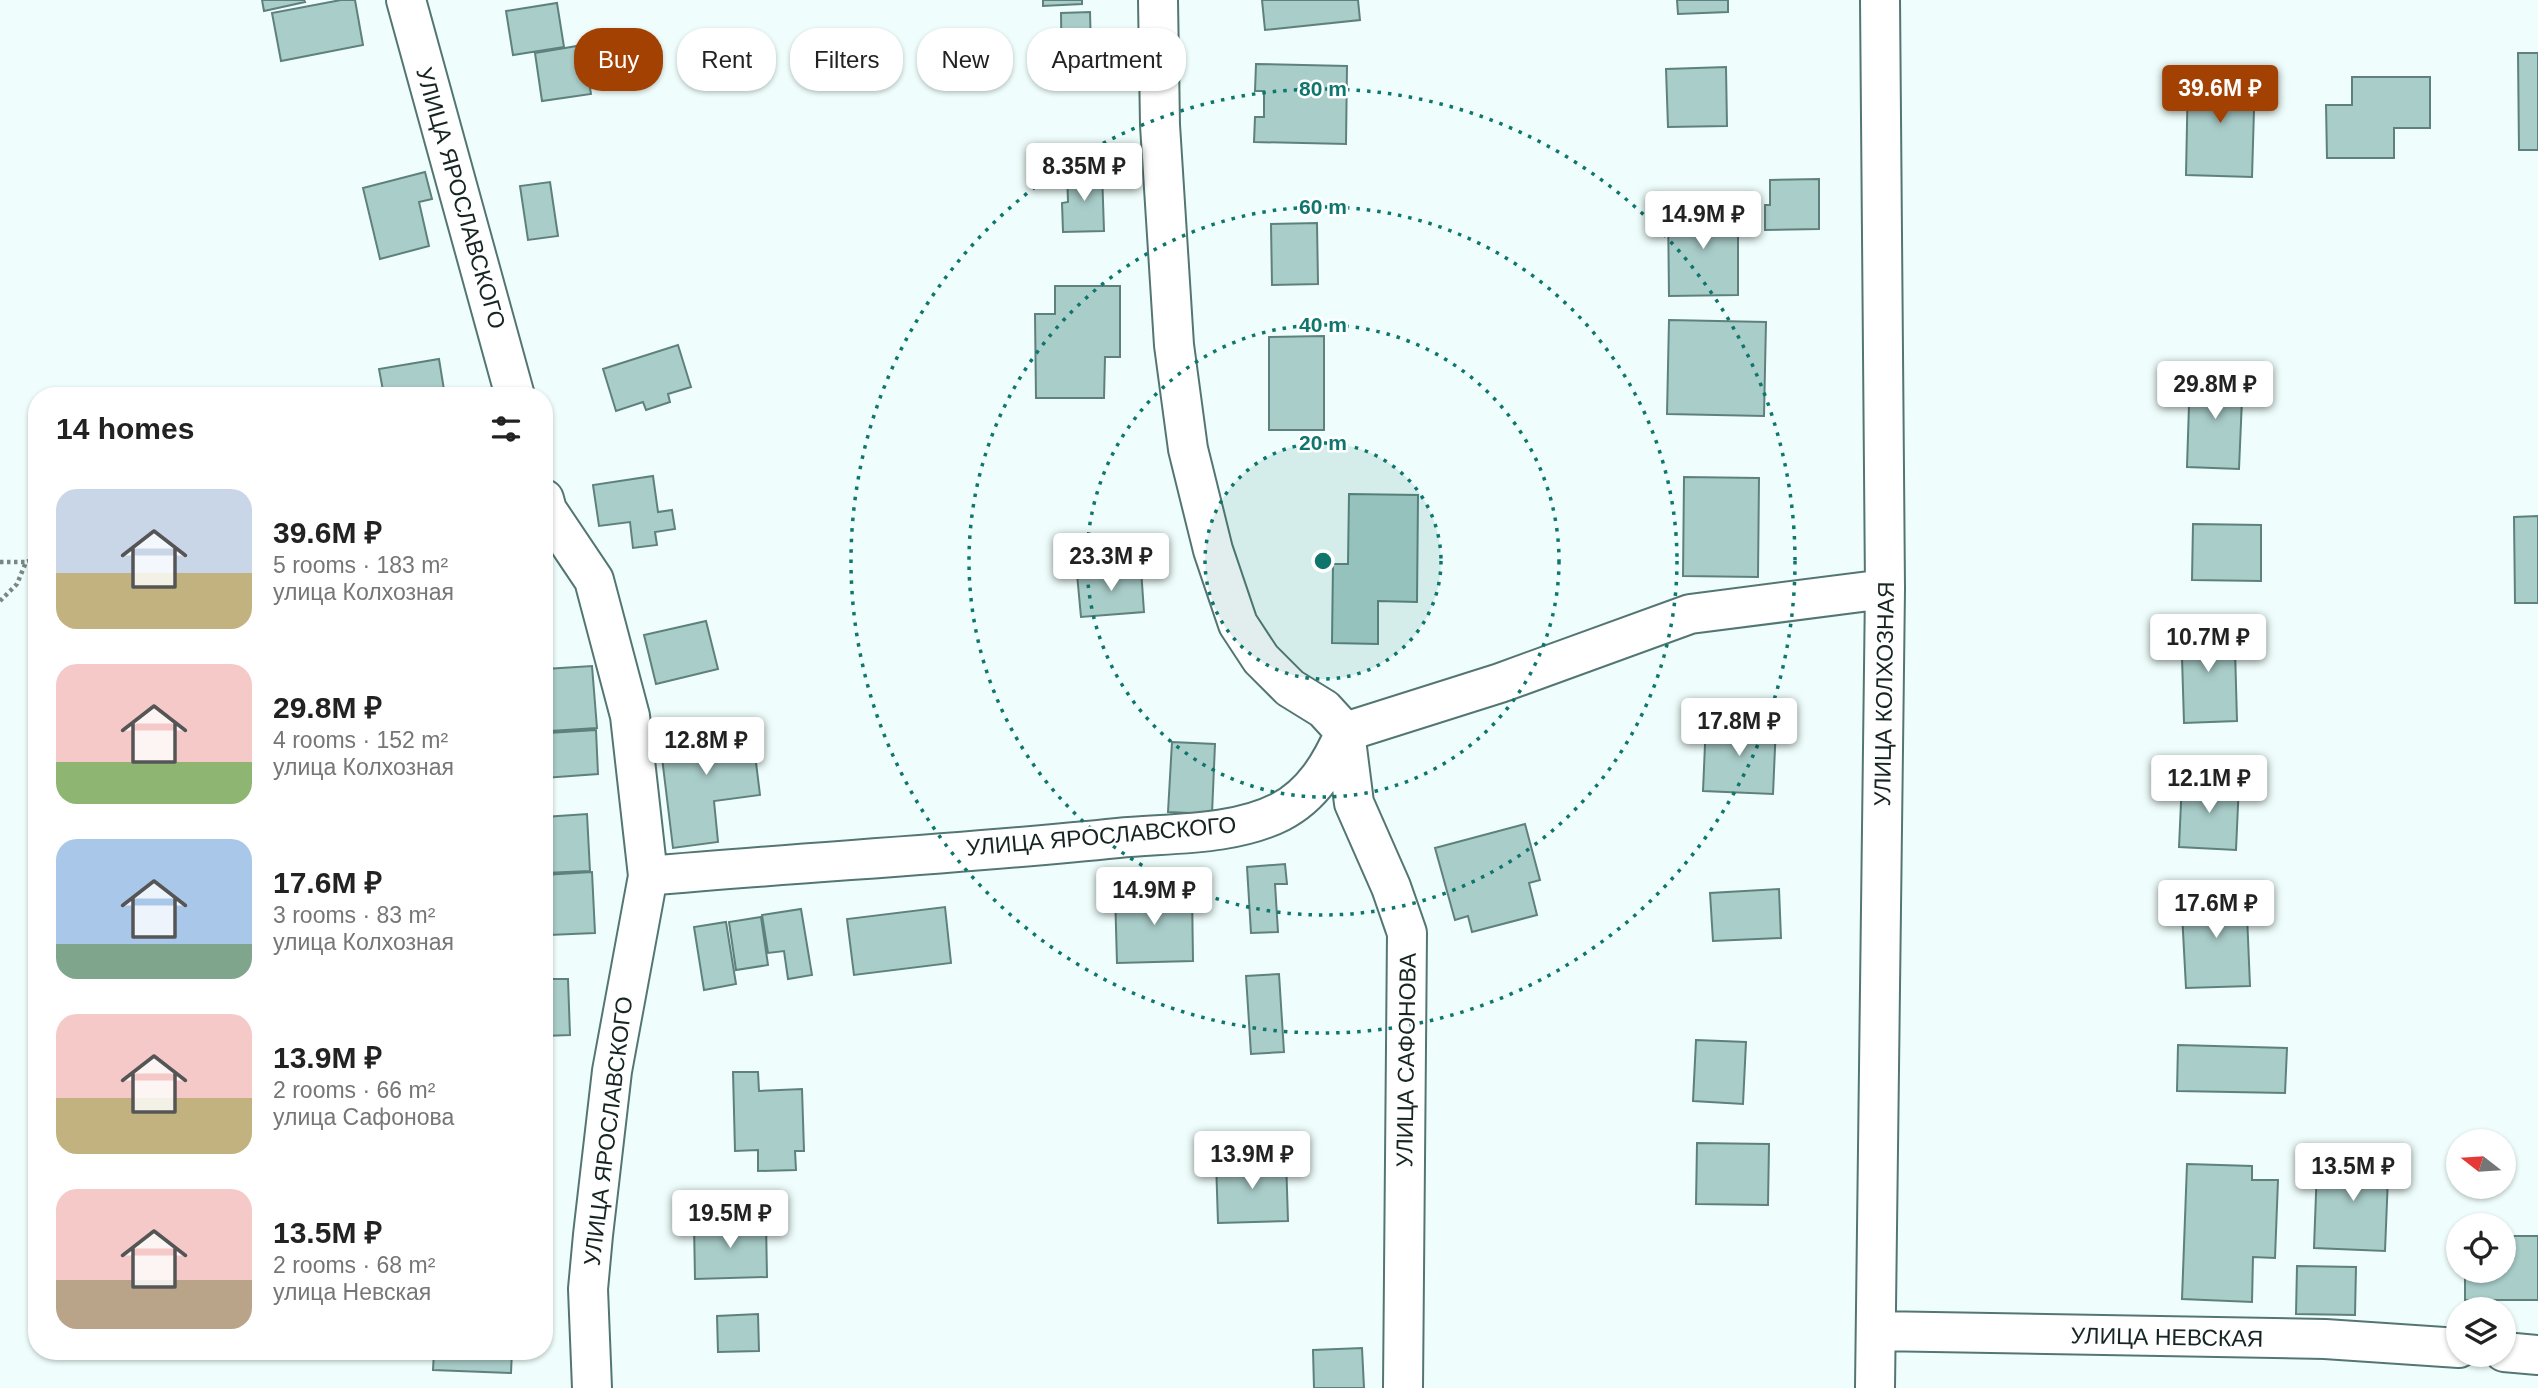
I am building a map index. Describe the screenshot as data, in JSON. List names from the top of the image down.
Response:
{
  "streets": {
    "street": [
      "УЛИЦА ЯРОСЛАВСКОГО",
      "УЛИЦА КОЛХОЗНАЯ",
      "УЛИЦА САФОНОВА",
      "УЛИЦА НЕВСКАЯ"
    ]
  },
  "crossings": [
    ["УЛИЦА ЯРОСЛАВСКОГО", "УЛИЦА САФОНОВА"],
    ["УЛИЦА КОЛХОЗНАЯ", "УЛИЦА НЕВСКАЯ"]
  ],
  "north": "left",
  "page": {
    "chip": [
      "Buy",
      "Rent",
      "Filters",
      "New",
      "Apartment"
    ],
    "price": [
      "39.6M ₽",
      "8.35M ₽",
      "14.9M ₽",
      "29.8M ₽",
      "23.3M ₽",
      "10.7M ₽",
      "17.8M ₽",
      "12.8M ₽",
      "12.1M ₽",
      "14.9M ₽",
      "17.6M ₽",
      "13.9M ₽",
      "13.5M ₽",
      "19.5M ₽"
    ],
    "heading": "14 homes",
    "list": [
      {
        "name": "39.6M ₽",
        "note": "5 rooms · 183 m² · улица Колхозная"
      },
      {
        "name": "29.8M ₽",
        "note": "4 rooms · 152 m² · улица Колхозная"
      },
      {
        "name": "17.6M ₽",
        "note": "3 rooms · 83 m² · улица Колхозная"
      },
      {
        "name": "13.9M ₽",
        "note": "2 rooms · 66 m² · улица Сафонова"
      },
      {
        "name": "13.5M ₽",
        "note": "2 rooms · 68 m² · улица Невская"
      }
    ]
  },
  "rings": [
    "80 m",
    "60 m",
    "40 m",
    "20 m"
  ]
}
